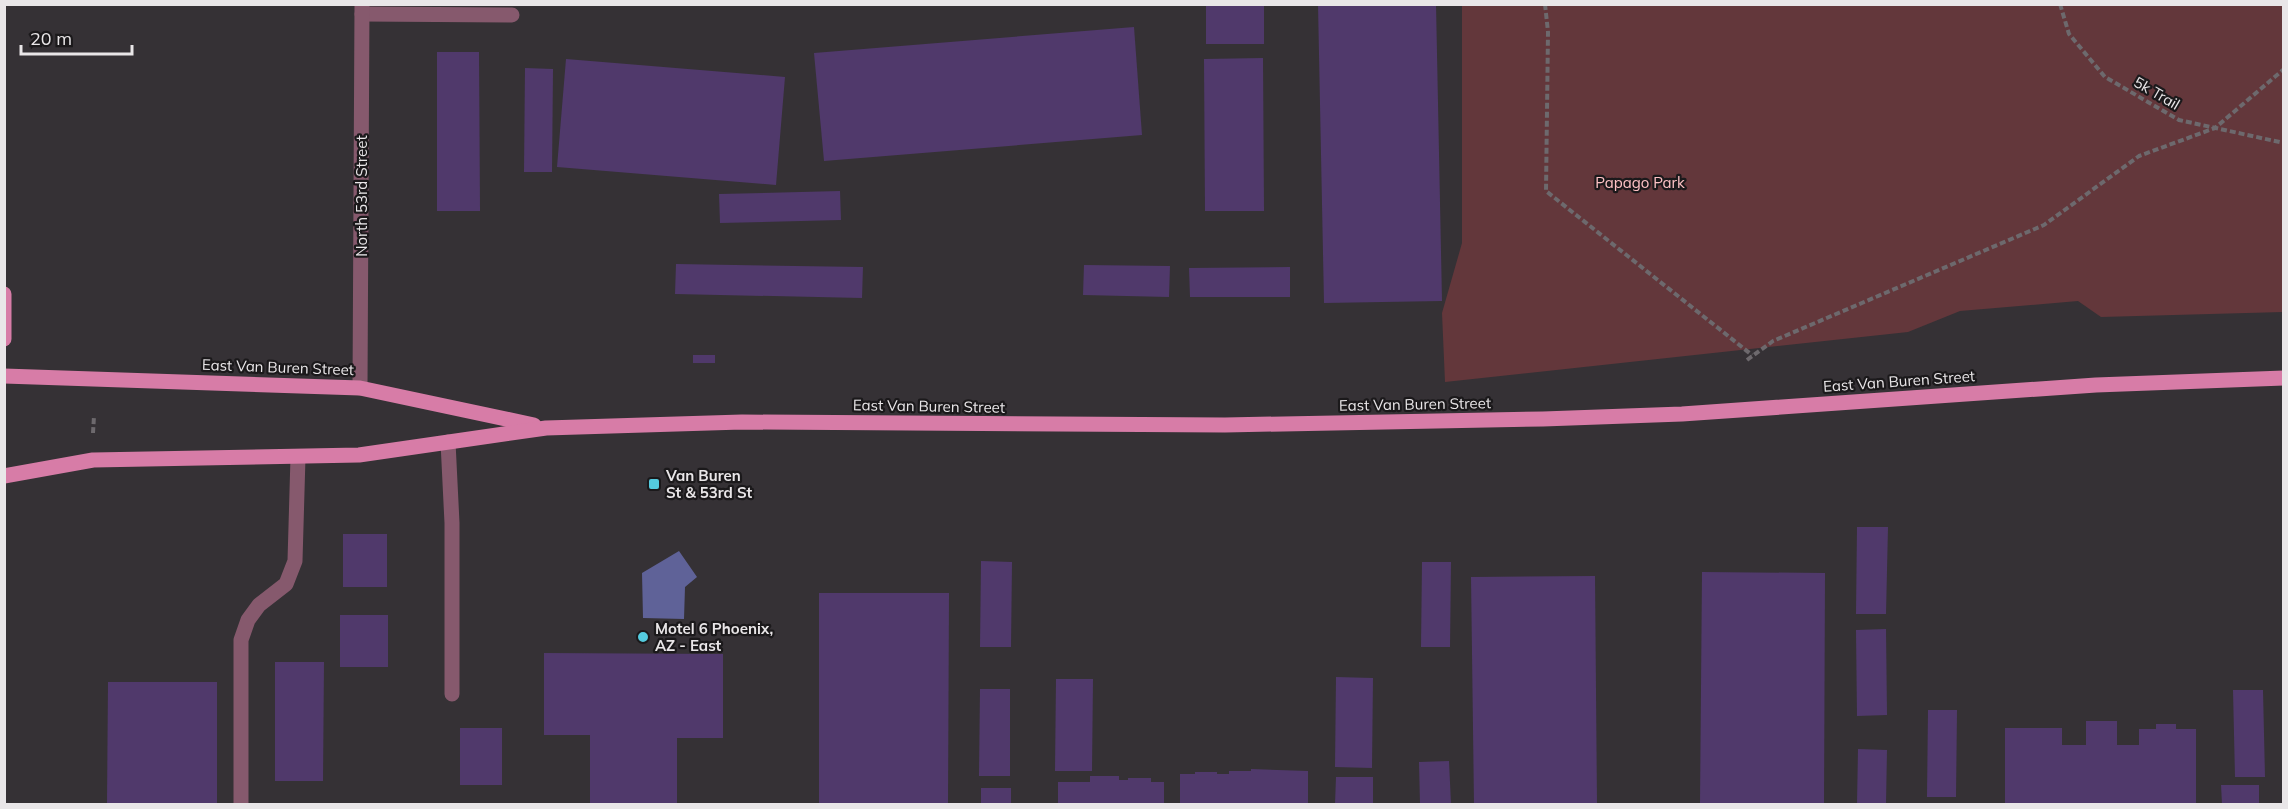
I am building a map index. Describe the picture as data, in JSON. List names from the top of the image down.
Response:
{
  "streets": {
    "main road": ["East Van Buren Street"],
    "street": ["North 53rd Street"],
    "path": ["5k Trail"]
  },
  "crossings": [
    ["North 53rd Street", "East Van Buren Street"]
  ],
  "parks": ["Papago Park"],
  "places": {
    "transit": ["Van Buren St & 53rd St"],
    "other": ["Motel 6 Phoenix, AZ - East"]
  },
  "scale_bar": "20 m"
}
